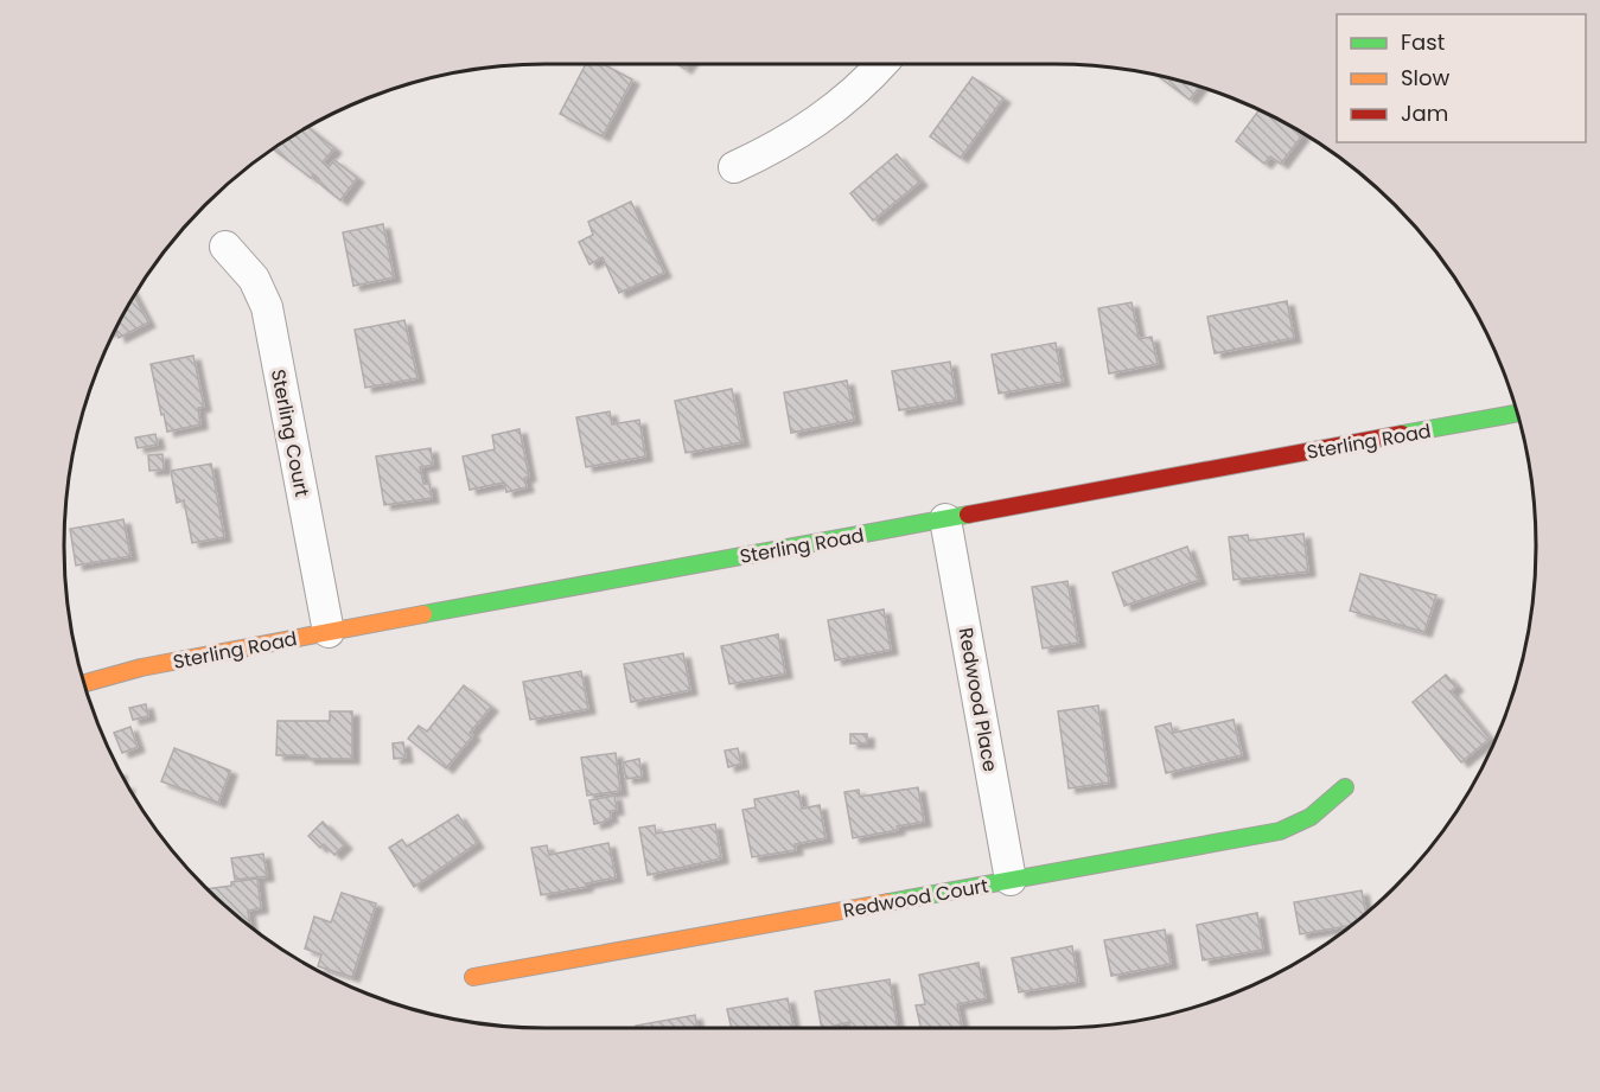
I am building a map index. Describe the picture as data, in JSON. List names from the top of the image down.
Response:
{
  "streets": {
    "main road": ["Sterling Road", "Redwood Court"],
    "street": ["Sterling Court", "Redwood Place"]
  },
  "crossings": [
    ["Sterling Court", "Sterling Road"],
    ["Sterling Road", "Redwood Place"],
    ["Redwood Place", "Redwood Court"]
  ],
  "legend": ["Fast", "Slow", "Jam"]
}
